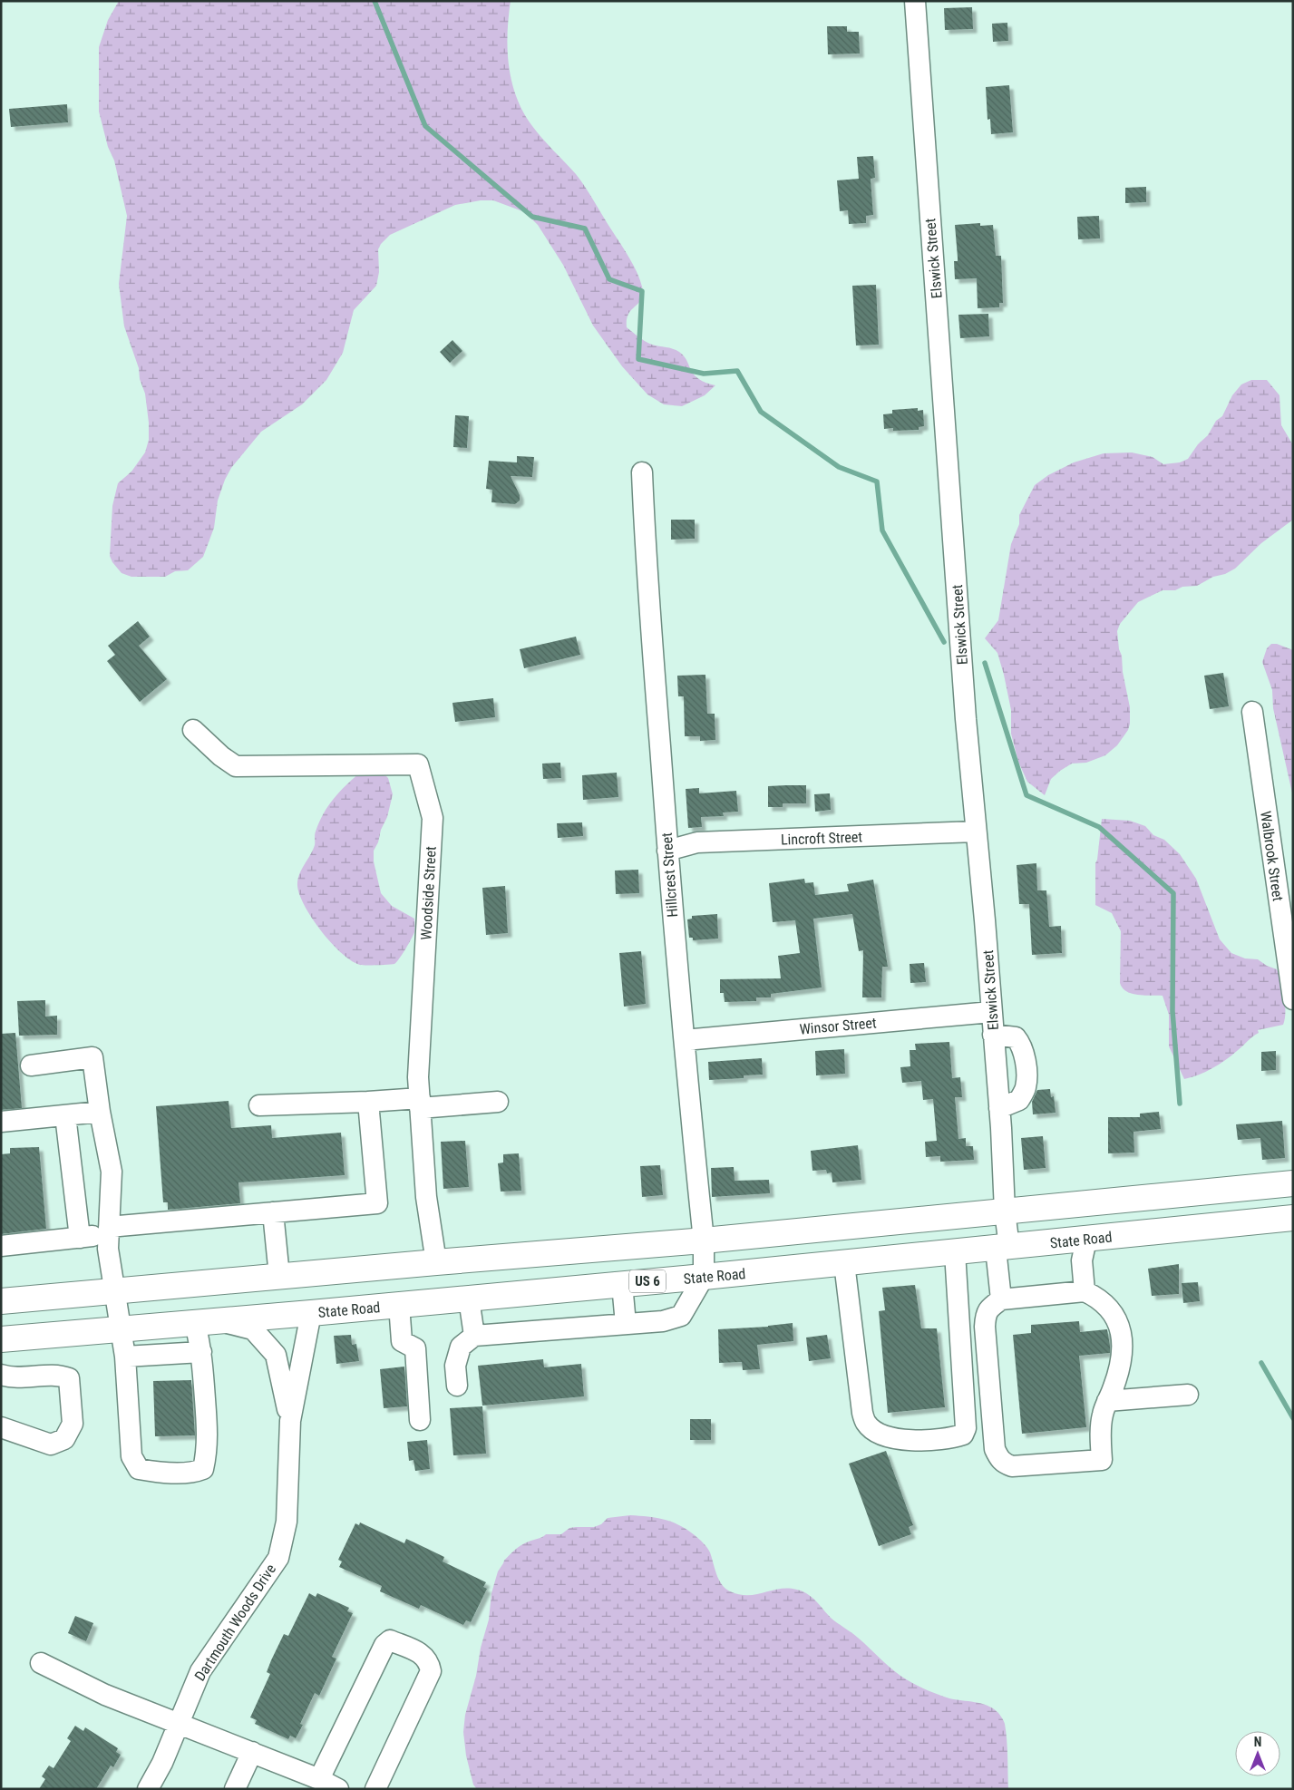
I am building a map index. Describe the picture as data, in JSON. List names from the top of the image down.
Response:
{
  "streets": {
    "main road": ["State Road", "US 6"],
    "street": [
      "Elswick Street",
      "Lincroft Street",
      "Walbrook Street",
      "Hillcrest Street",
      "Woodside Street",
      "Winsor Street",
      "Dartmouth Woods Drive"
    ]
  },
  "crossings": [
    ["Elswick Street", "Lincroft Street"],
    ["Elswick Street", "Winsor Street"],
    ["Elswick Street", "State Road"],
    ["Lincroft Street", "Hillcrest Street"],
    ["Hillcrest Street", "Winsor Street"],
    ["Hillcrest Street", "State Road"],
    ["State Road", "Dartmouth Woods Drive"]
  ],
  "north": "top"
}
